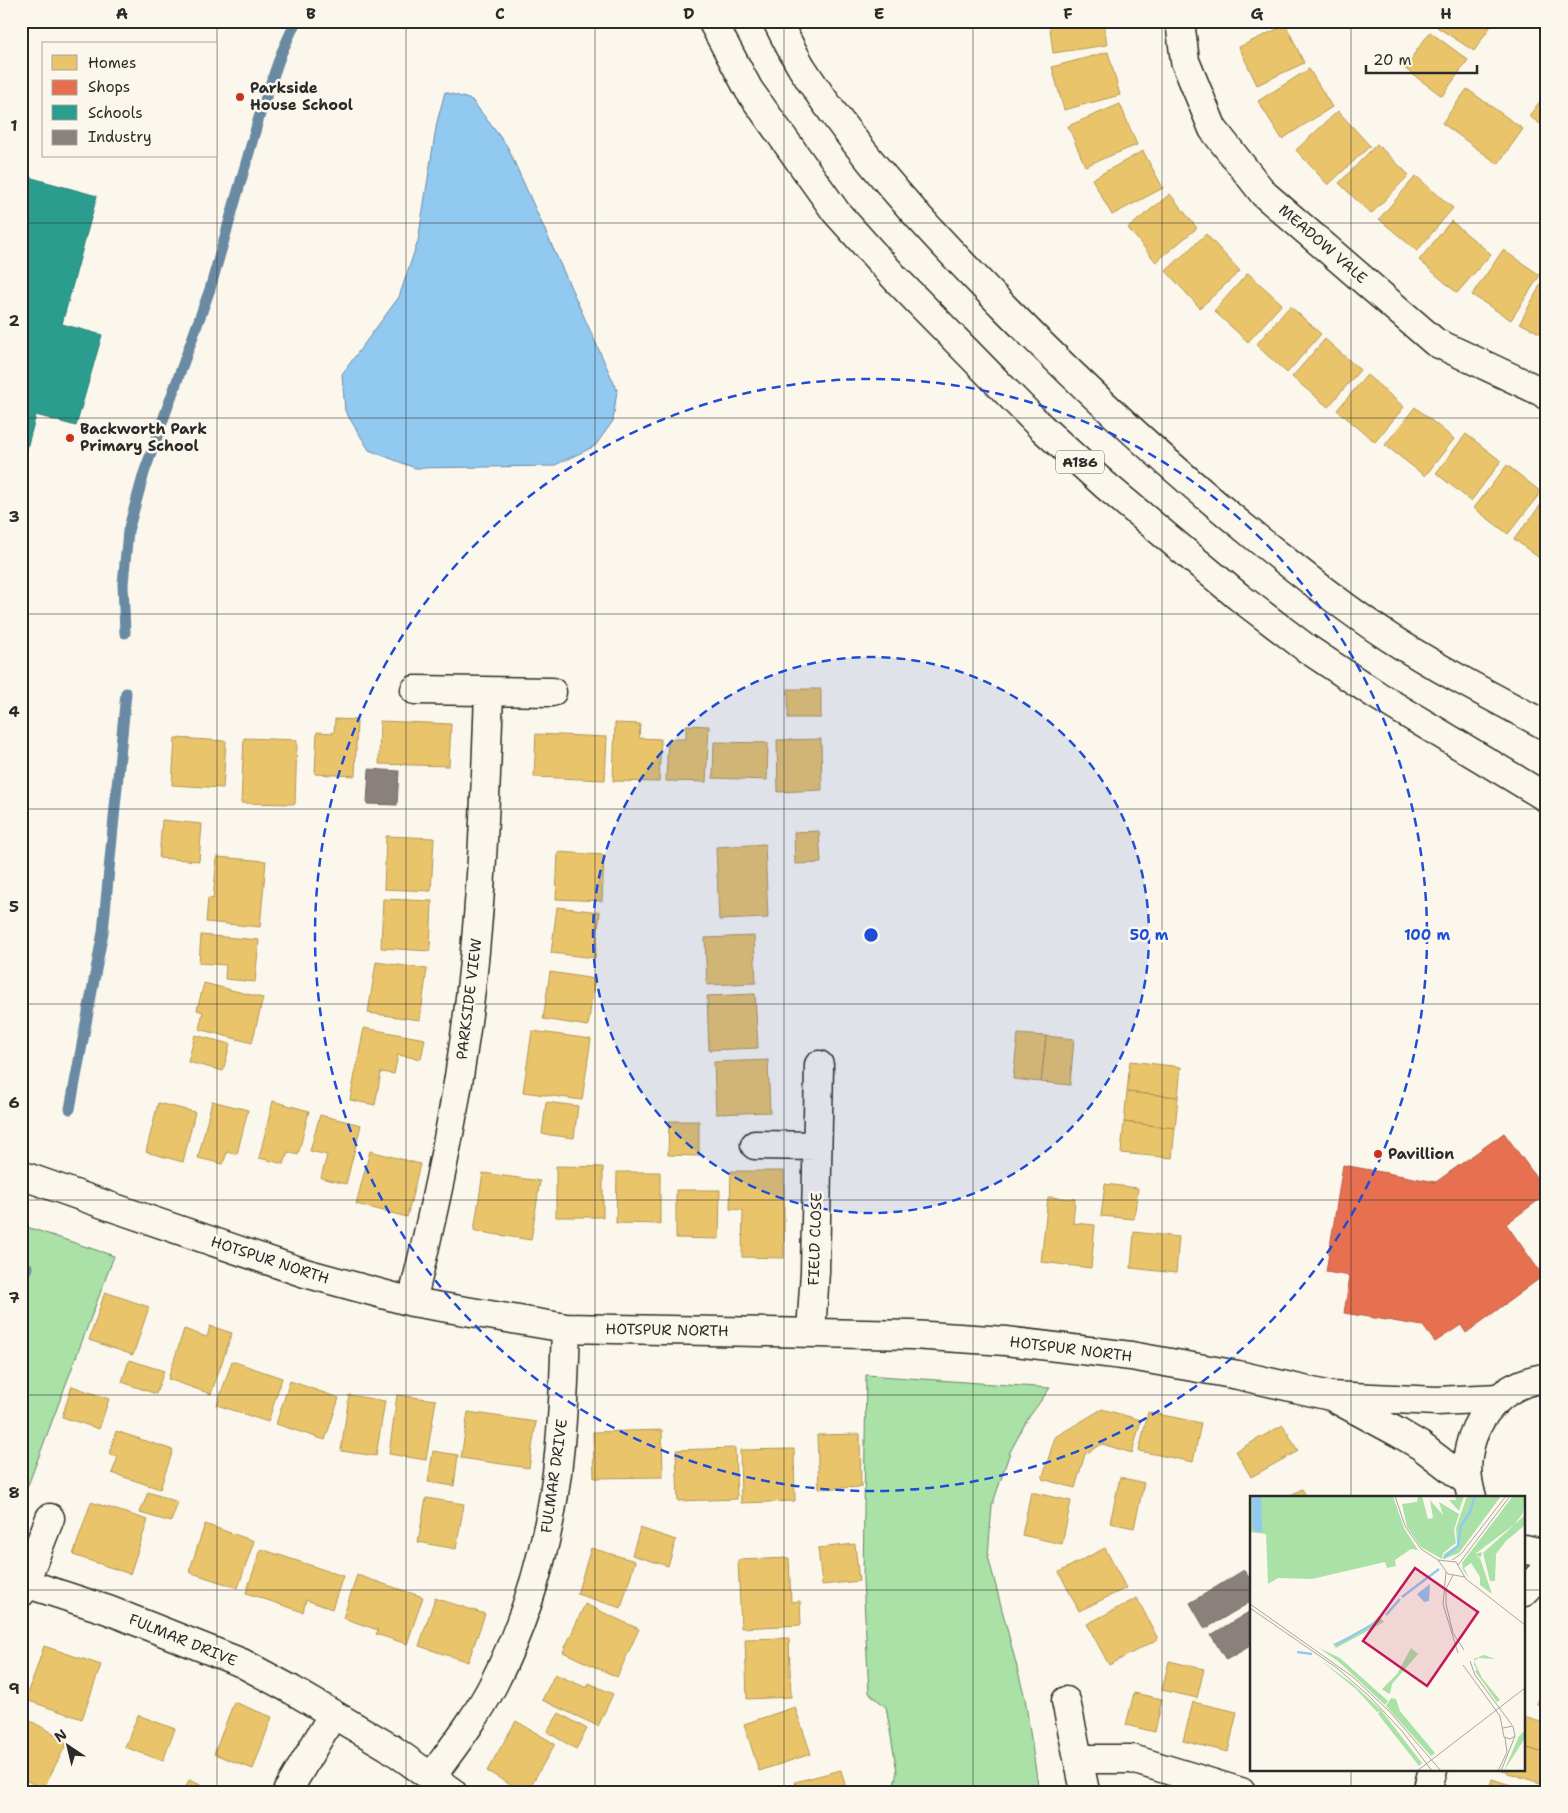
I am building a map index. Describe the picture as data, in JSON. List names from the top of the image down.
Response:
{
  "streets": {
    "street": [
      "MEADOW VALE",
      "A186",
      "PARKSIDE VIEW",
      "FIELD CLOSE",
      "HOTSPUR NORTH",
      "FULMAR DRIVE"
    ]
  },
  "crossings": [
    ["PARKSIDE VIEW", "HOTSPUR NORTH"],
    ["FIELD CLOSE", "HOTSPUR NORTH"],
    ["HOTSPUR NORTH", "FULMAR DRIVE"]
  ],
  "places": ["Parkside House School", "Backworth Park Primary School", "Pavillion"],
  "legend": [
    "Homes",
    "Shops",
    "Schools",
    "Industry"
  ],
  "scale_bar": "20 m",
  "north": "top left",
  "grid": {
    "columns": [
      "A",
      "B",
      "C",
      "D",
      "E",
      "F",
      "G",
      "H"
    ],
    "rows": [
      "1",
      "2",
      "3",
      "4",
      "5",
      "6",
      "7",
      "8",
      "9"
    ]
  },
  "rings": ["50 m", "100 m"]
}
